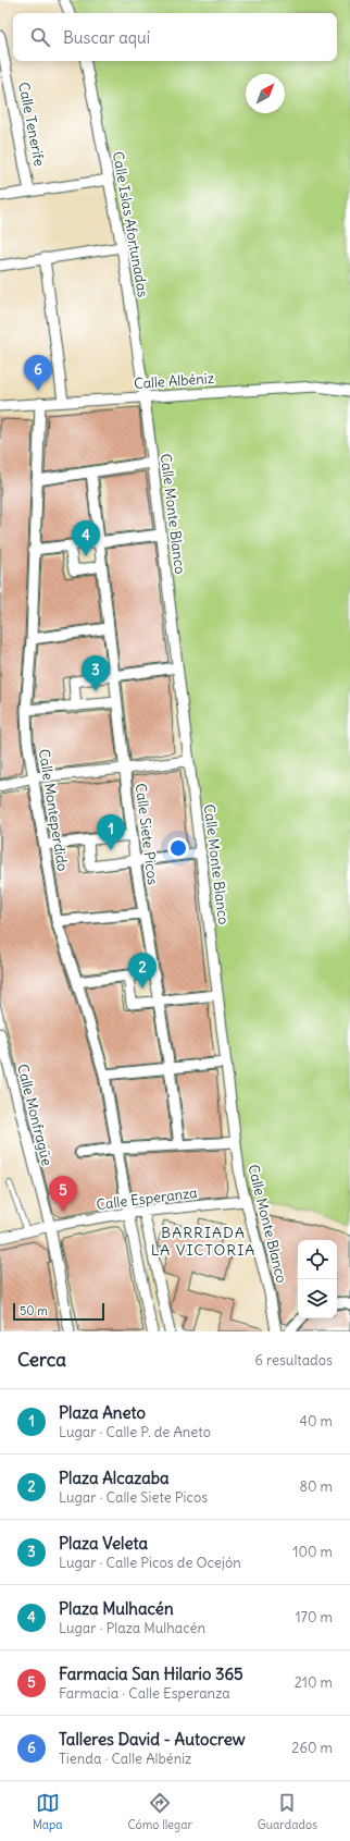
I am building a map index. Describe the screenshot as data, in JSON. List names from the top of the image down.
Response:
{
  "streets": {
    "street": [
      "Calle Tenerife",
      "Calle Islas Afortunadas",
      "Calle Albéniz",
      "Calle Monte Blanco",
      "Calle Monteperdido",
      "Calle Siete Picos",
      "Calle Monfragüe",
      "Calle Esperanza"
    ]
  },
  "crossings": [
    ["Calle Islas Afortunadas", "Calle Albéniz"],
    ["Calle Islas Afortunadas", "Calle Monte Blanco"],
    ["Calle Albéniz", "Calle Monte Blanco"],
    ["Calle Albéniz", "Calle Monteperdido"],
    ["Calle Monte Blanco", "Calle Esperanza"],
    ["Calle Monteperdido", "Calle Esperanza"],
    ["Calle Monfragüe", "Calle Esperanza"]
  ],
  "districts": ["BARRIADA LA VICTORIA"],
  "scale_bar": "50 m",
  "north": "top right",
  "page": {
    "search": "Buscar aquí",
    "pins": [
      "6",
      "4",
      "3",
      "1",
      "2",
      "5"
    ],
    "scale": "50 m",
    "heading": ["Cerca", "6 resultados"],
    "list": [
      {
        "mark": "1",
        "name": "Plaza Aneto",
        "note": "Lugar · Calle P. de Aneto",
        "value": "40 m"
      },
      {
        "mark": "2",
        "name": "Plaza Alcazaba",
        "note": "Lugar · Calle Siete Picos",
        "value": "80 m"
      },
      {
        "mark": "3",
        "name": "Plaza Veleta",
        "note": "Lugar · Calle Picos de Ocejón",
        "value": "100 m"
      },
      {
        "mark": "4",
        "name": "Plaza Mulhacén",
        "note": "Lugar · Plaza Mulhacén",
        "value": "170 m"
      },
      {
        "mark": "5",
        "name": "Farmacia San Hilario 365",
        "note": "Farmacia · Calle Esperanza",
        "value": "210 m"
      },
      {
        "mark": "6",
        "name": "Talleres David - Autocrew",
        "note": "Tienda · Calle Albéniz",
        "value": "260 m"
      }
    ],
    "nav": ["Mapa", "Cómo llegar", "Guardados"]
  }
}
